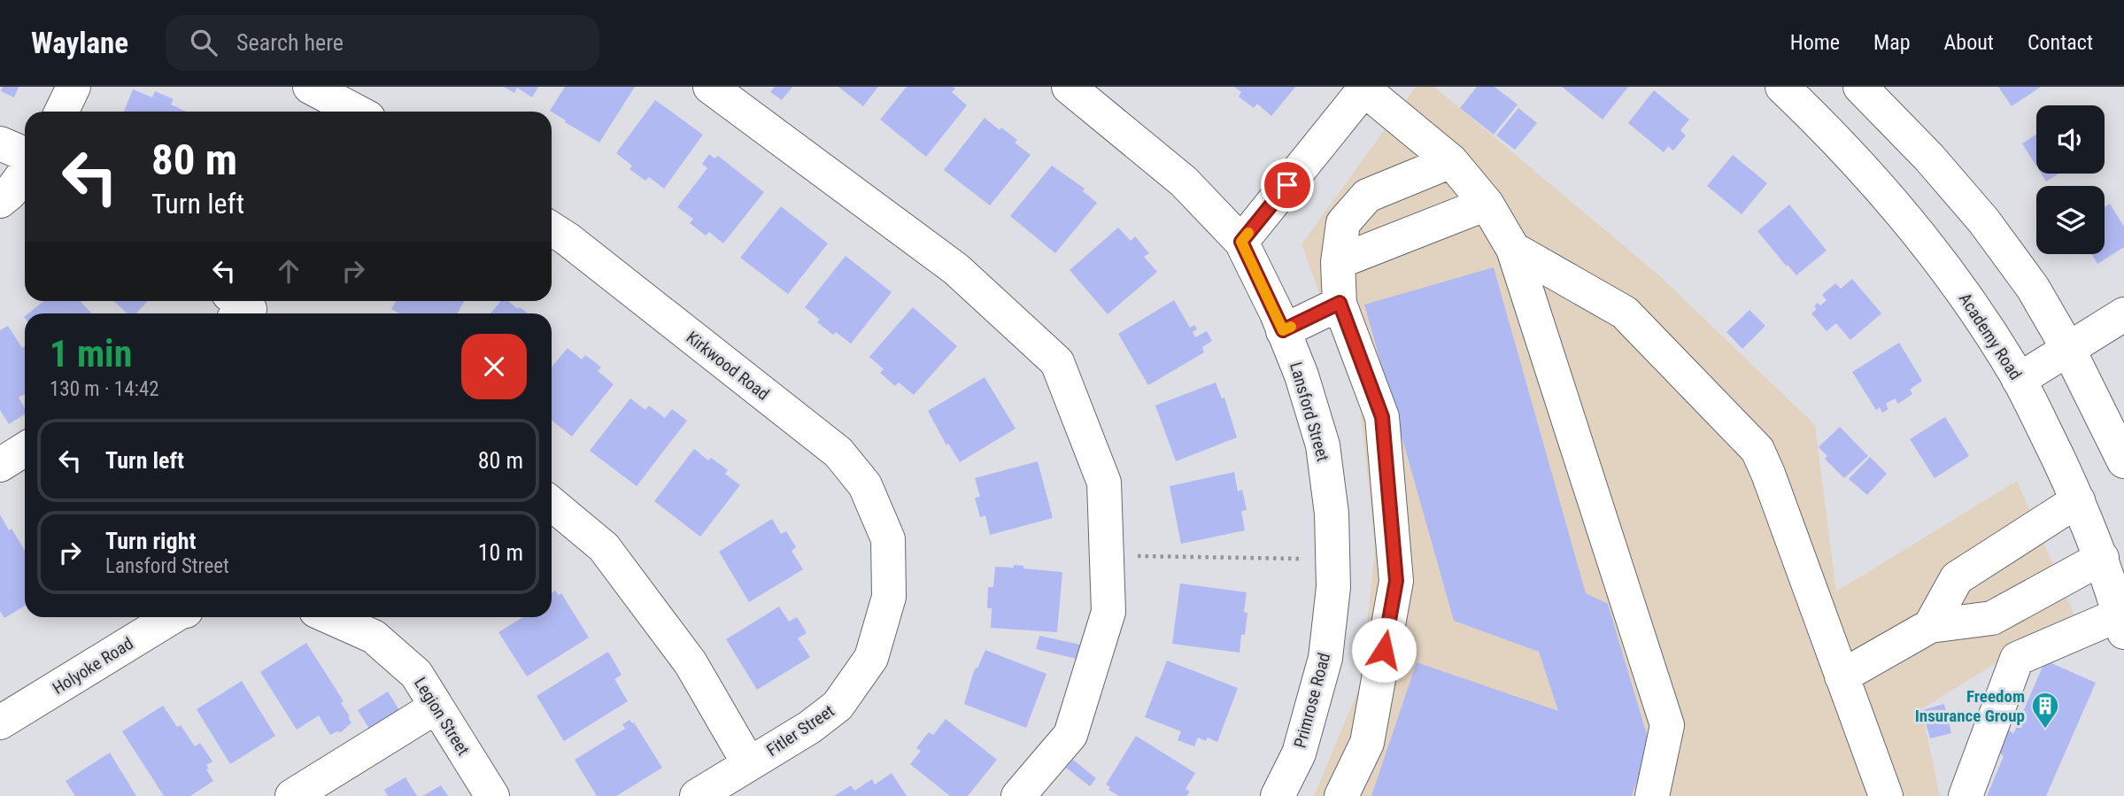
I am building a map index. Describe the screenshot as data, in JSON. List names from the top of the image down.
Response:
{
  "streets": {
    "street": [
      "Academy Road",
      "Kirkwood Road",
      "Lansford Street",
      "Holyoke Road",
      "Primrose Road",
      "Legion Street",
      "Fitler Street"
    ]
  },
  "crossings": [
    ["Kirkwood Road", "Fitler Street"],
    ["Lansford Street", "Primrose Road"]
  ],
  "places": {
    "building": ["Freedom Insurance Group"]
  },
  "page": {
    "header": "Waylane",
    "search": "Search here",
    "nav": [
      "Home",
      "Map",
      "About",
      "Contact"
    ],
    "turn": ["80 m", "Turn left"],
    "heading": ["1 min", "130 m · 14:42"],
    "list": [
      {
        "name": "Turn left",
        "value": "80 m"
      },
      {
        "name": "Turn right",
        "note": "Lansford Street",
        "value": "10 m"
      }
    ]
  }
}
